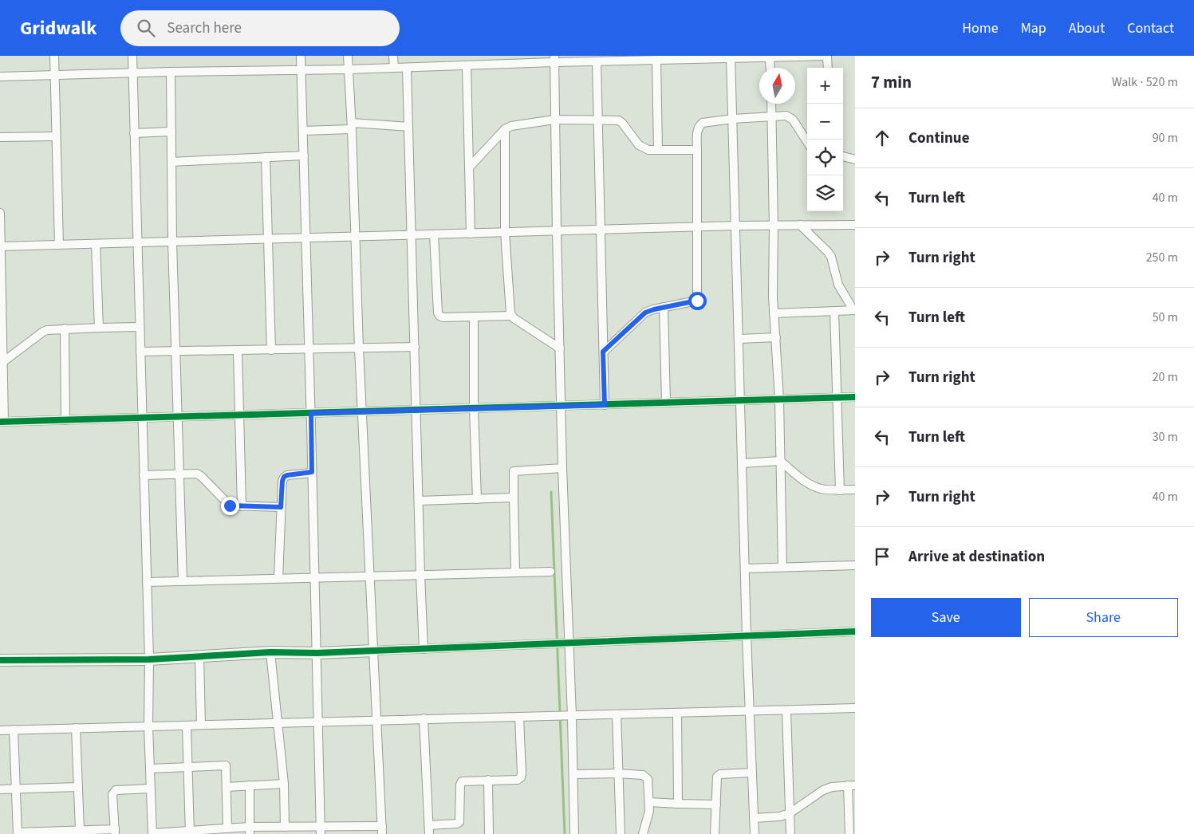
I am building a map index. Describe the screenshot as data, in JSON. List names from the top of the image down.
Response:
{
  "north": "top",
  "page": {
    "header": "Gridwalk",
    "search": "Search here",
    "nav": [
      "Home",
      "Map",
      "About",
      "Contact"
    ],
    "heading": ["7 min", "Walk · 520 m"],
    "map_buttons": ["+", "−"],
    "list": [
      ["Continue", "90 m"],
      ["Turn left", "40 m"],
      ["Turn right", "250 m"],
      ["Turn left", "50 m"],
      ["Turn right", "20 m"],
      ["Turn left", "30 m"],
      ["Turn right", "40 m"],
      "Arrive at destination"
    ],
    "buttons": ["Save", "Share"]
  }
}
